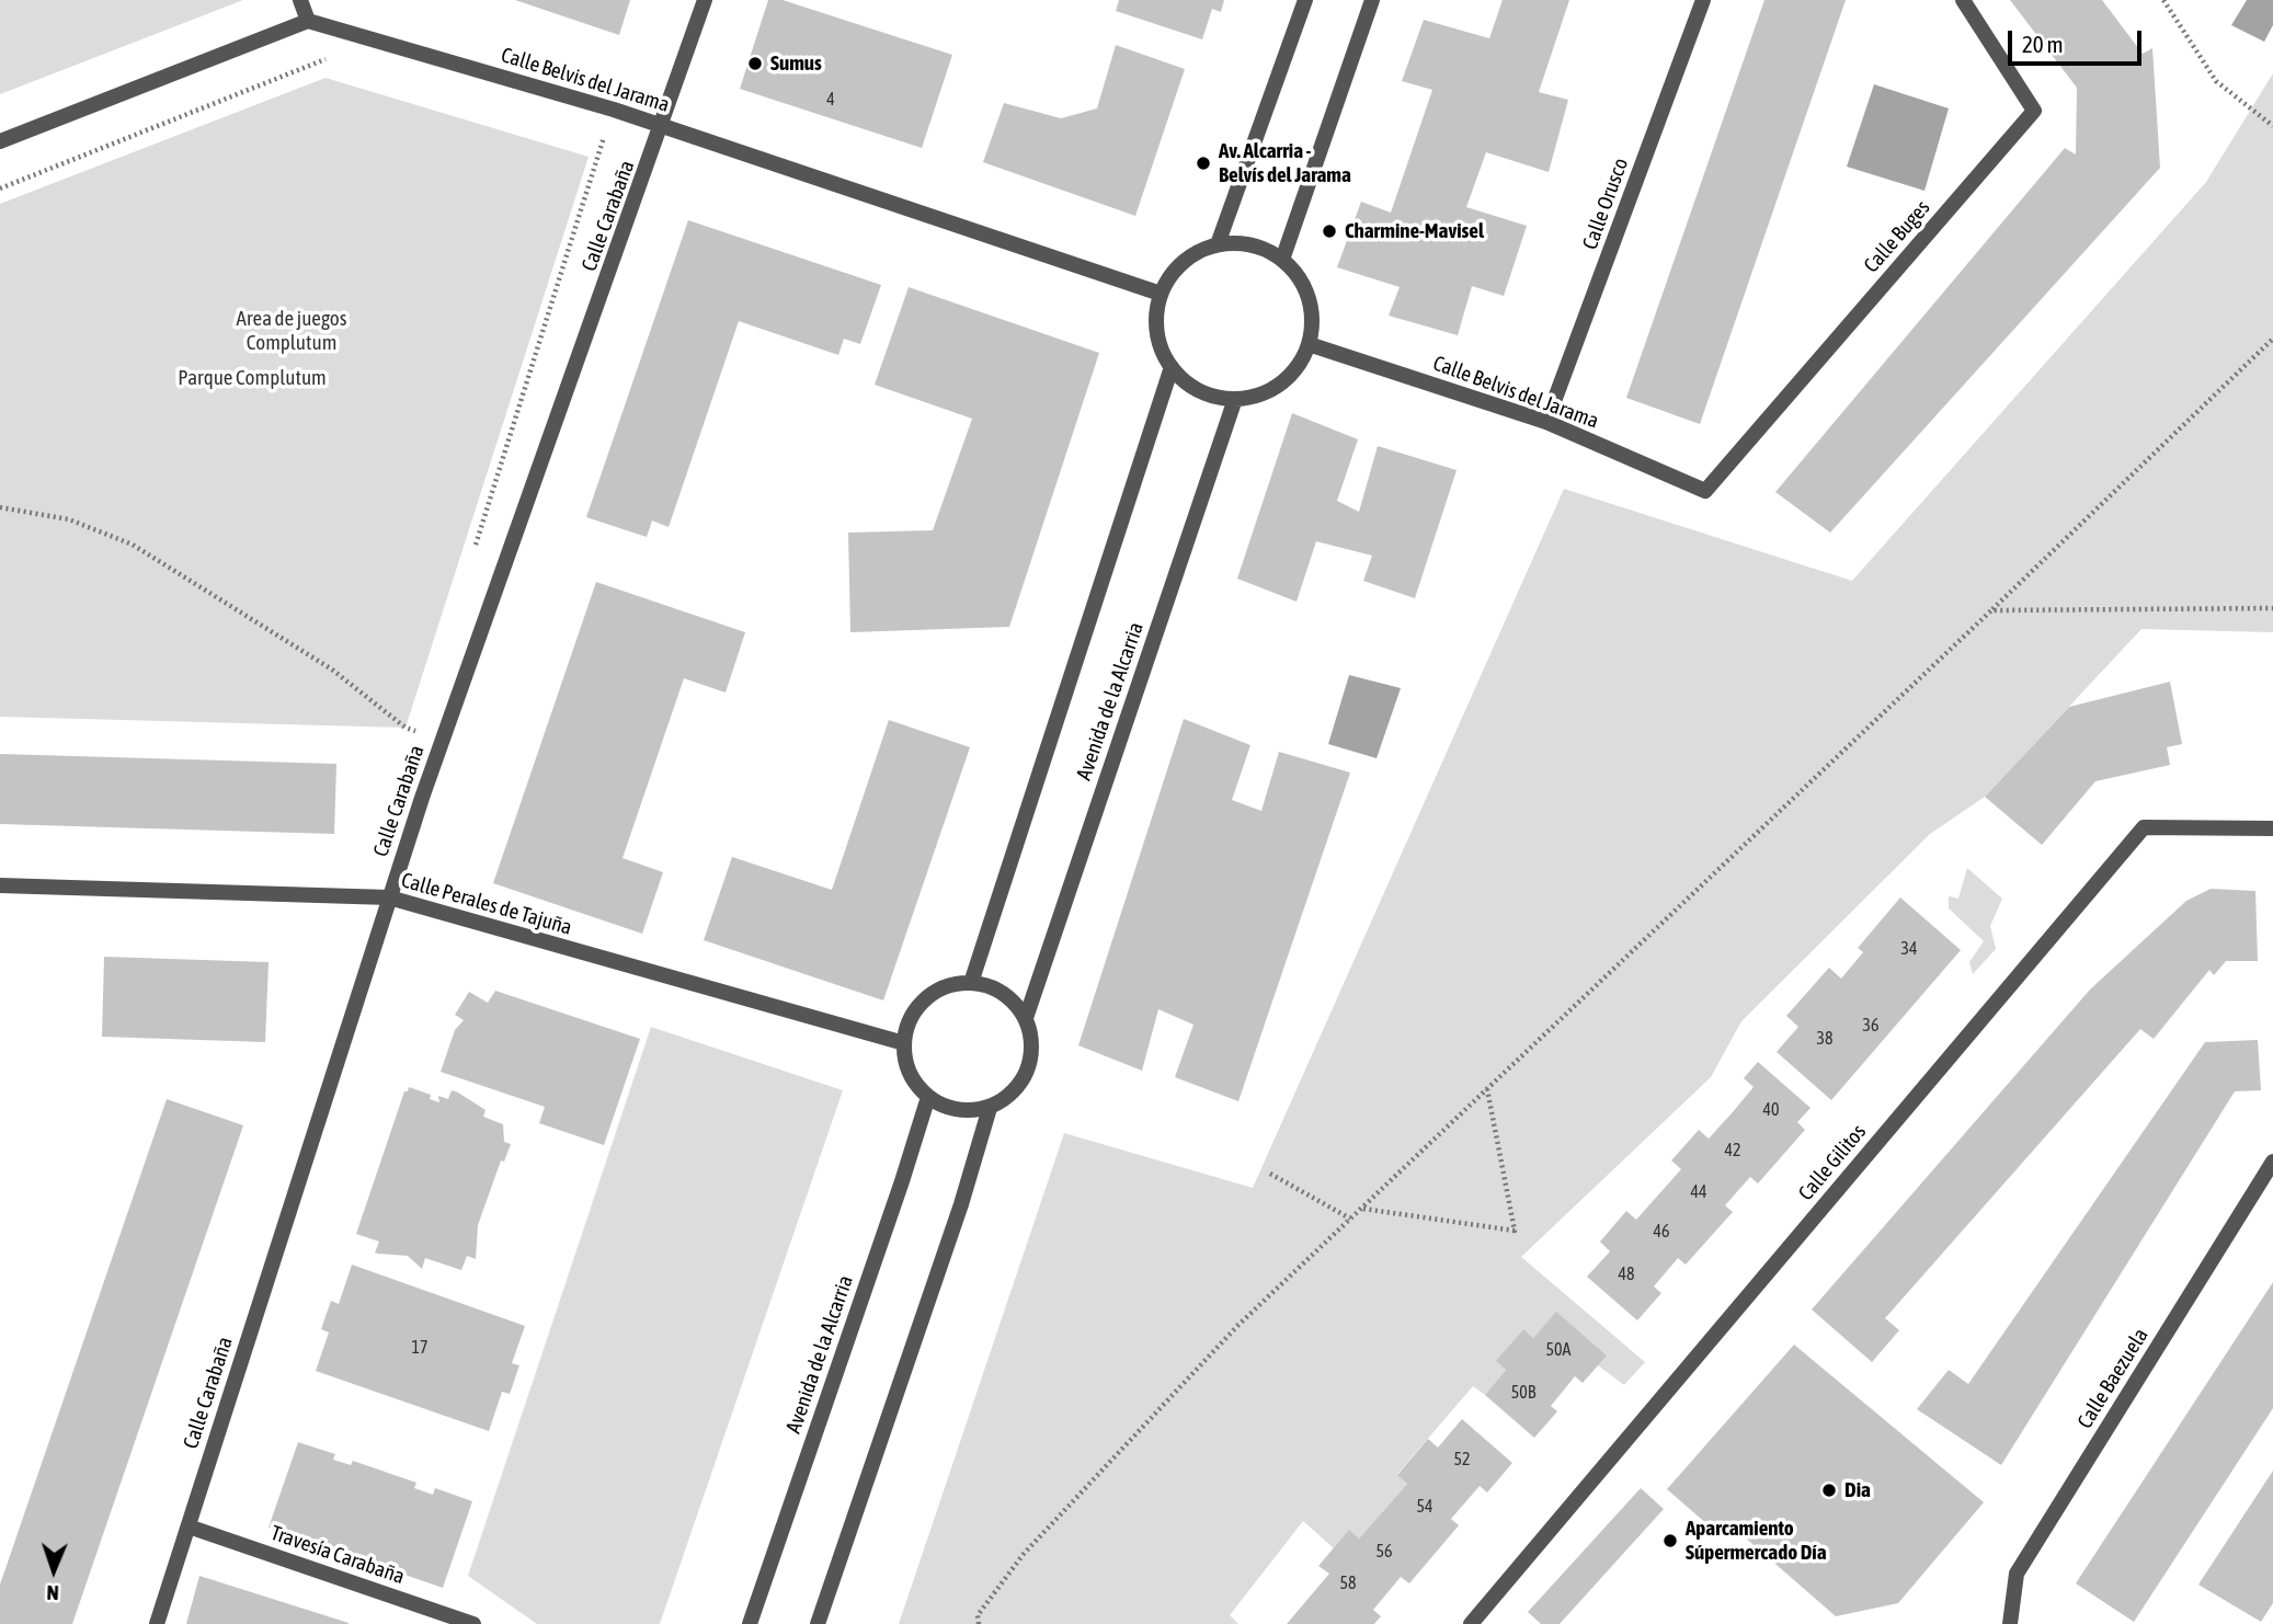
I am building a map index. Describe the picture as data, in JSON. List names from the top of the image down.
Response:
{
  "streets": {
    "street": [
      "Calle Belvis del Jarama",
      "Calle Orusco",
      "Calle Carabaña",
      "Calle Buges",
      "Avenida de la Alcarria",
      "Calle Perales de Tajuña",
      "Calle Gilitos",
      "Calle Baezuela",
      "Travesía Carabaña"
    ]
  },
  "crossings": [
    ["Calle Belvis del Jarama", "Calle Orusco"],
    ["Calle Belvis del Jarama", "Calle Carabaña"],
    ["Calle Belvis del Jarama", "Calle Buges"],
    ["Calle Belvis del Jarama", "Avenida de la Alcarria"],
    ["Calle Carabaña", "Calle Perales de Tajuña"],
    ["Calle Carabaña", "Travesía Carabaña"],
    ["Avenida de la Alcarria", "Calle Perales de Tajuña"]
  ],
  "parks": ["Area de juegos Complutum", "Parque Complutum"],
  "places": [
    "Sumus",
    "Av. Alcarria - Belvís del Jarama",
    "Charmine-Mavisel",
    "Dia",
    "Aparcamiento Súpermercado Día"
  ],
  "house_numbers": [
    "4",
    "34",
    "36",
    "38",
    "40",
    "42",
    "44",
    "46",
    "48",
    "17",
    "50A",
    "50B",
    "52",
    "54",
    "56",
    "58"
  ],
  "scale_bar": "20 m",
  "north": "bottom"
}
